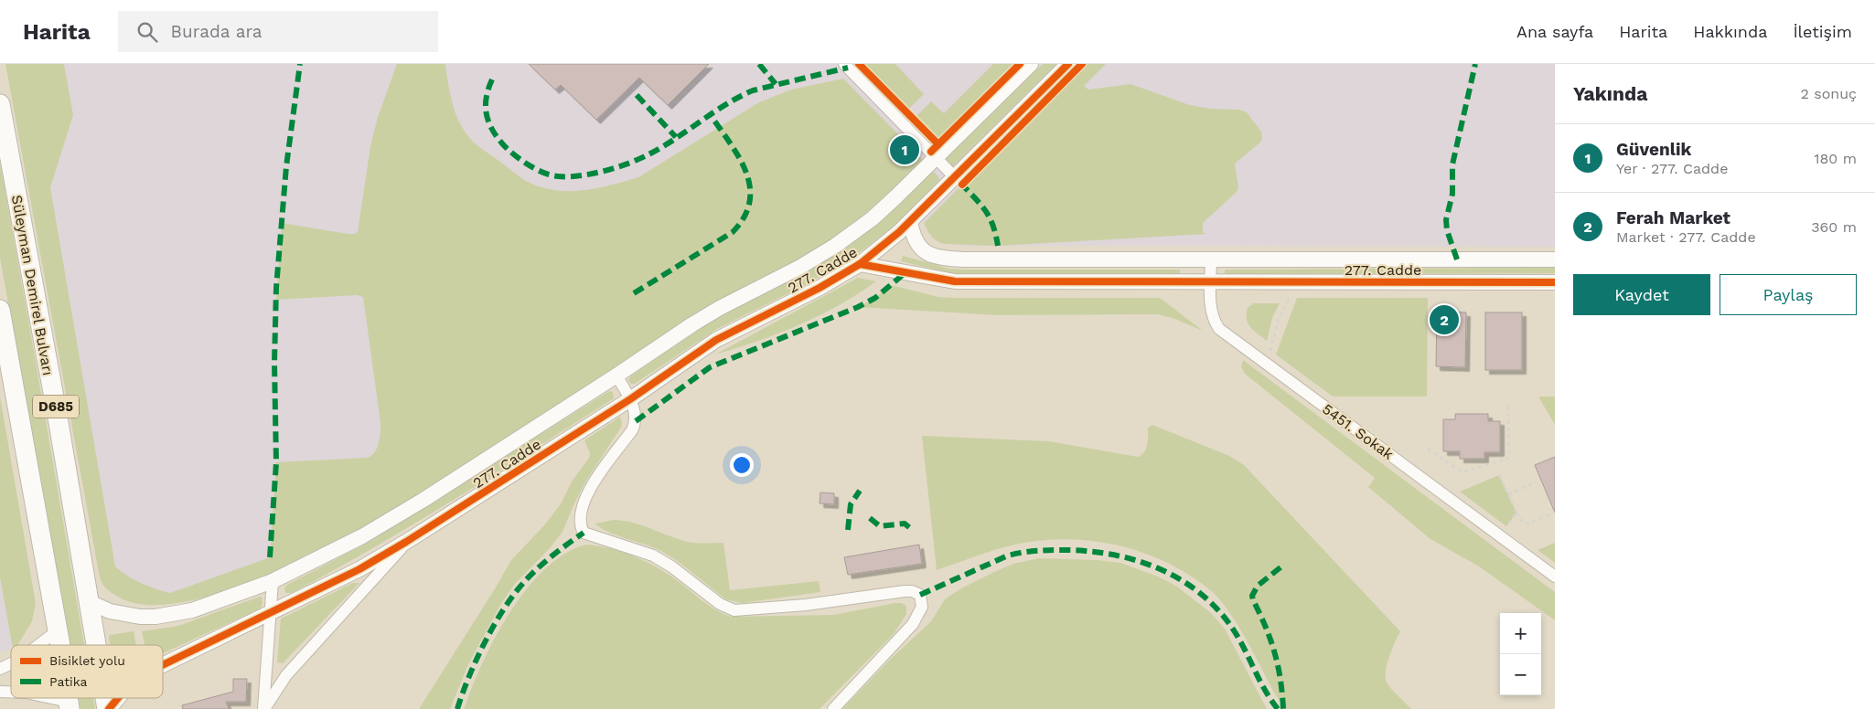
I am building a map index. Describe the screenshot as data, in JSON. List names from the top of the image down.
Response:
{
  "streets": {
    "highway": ["Süleyman Demirel Bulvarı", "D685"],
    "street": ["277. Cadde", "5451. Sokak"]
  },
  "crossings": [
    ["277. Cadde", "Süleyman Demirel Bulvarı"],
    ["277. Cadde", "5451. Sokak"]
  ],
  "legend": ["Bisiklet yolu", "Patika"],
  "page": {
    "header": "Harita",
    "search": "Burada ara",
    "nav": [
      "Ana sayfa",
      "Harita",
      "Hakkında",
      "İletişim"
    ],
    "heading": ["Yakında", "2 sonuç"],
    "list": [
      {
        "mark": "1",
        "name": "Güvenlik",
        "note": "Yer · 277. Cadde",
        "value": "180 m"
      },
      {
        "mark": "2",
        "name": "Ferah Market",
        "note": "Market · 277. Cadde",
        "value": "360 m"
      }
    ],
    "pins": ["1", "2"],
    "buttons": ["Kaydet", "Paylaş"],
    "map_buttons": ["+", "−"]
  }
}
